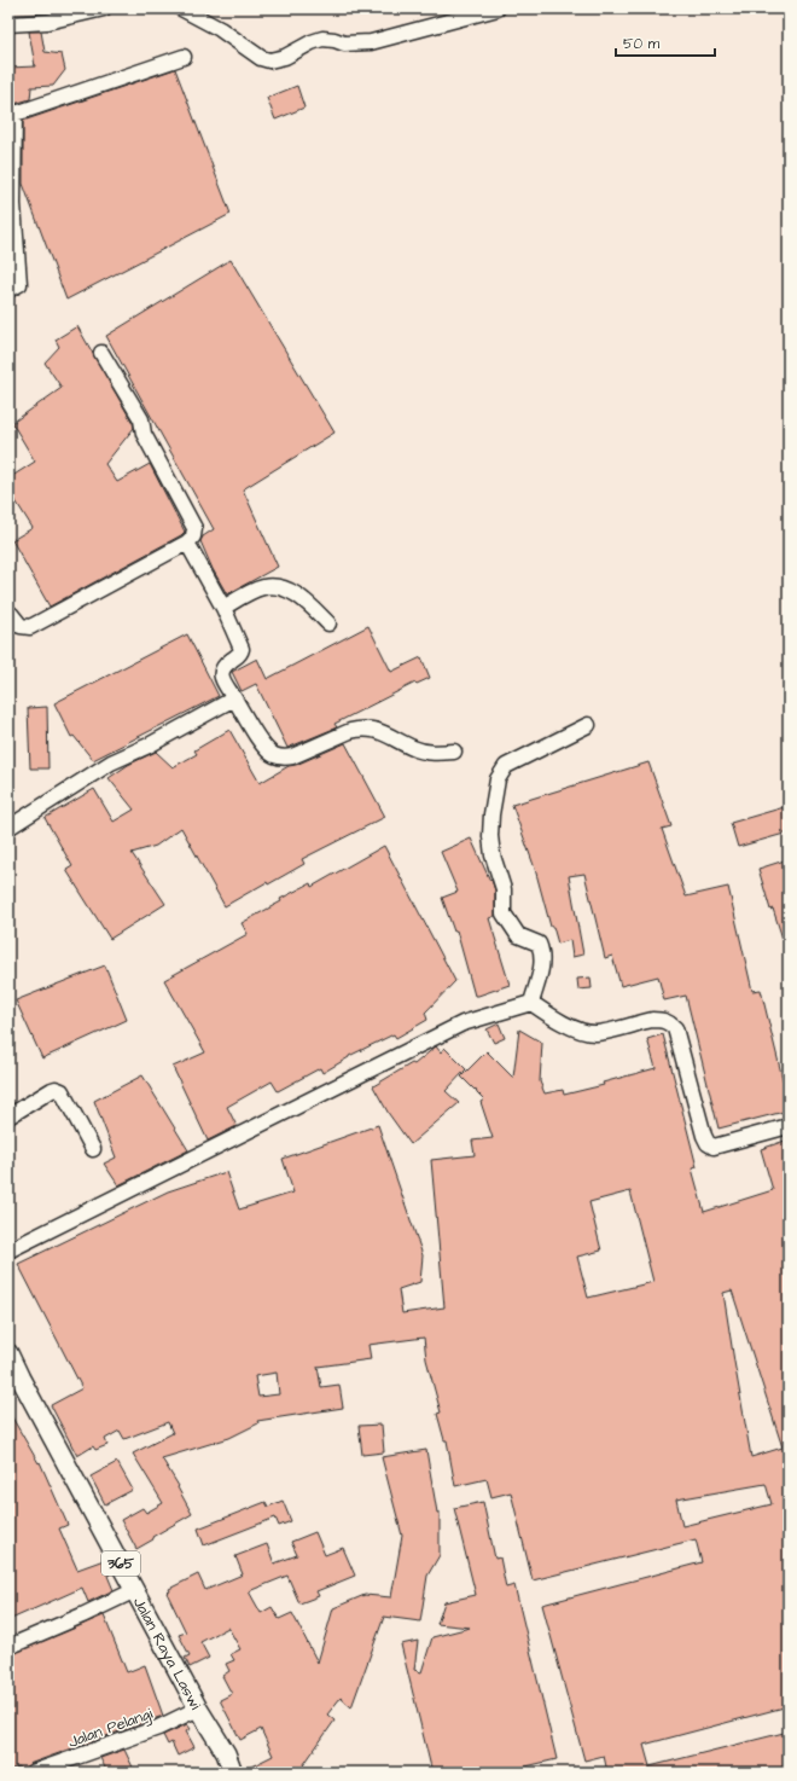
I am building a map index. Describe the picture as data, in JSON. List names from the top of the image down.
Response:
{
  "streets": {
    "main road": ["365", "Jalan Raya Laswi"],
    "street": ["Jalan Pelangi"]
  },
  "crossings": [
    ["Jalan Raya Laswi", "Jalan Pelangi"]
  ],
  "scale_bar": "50 m"
}
